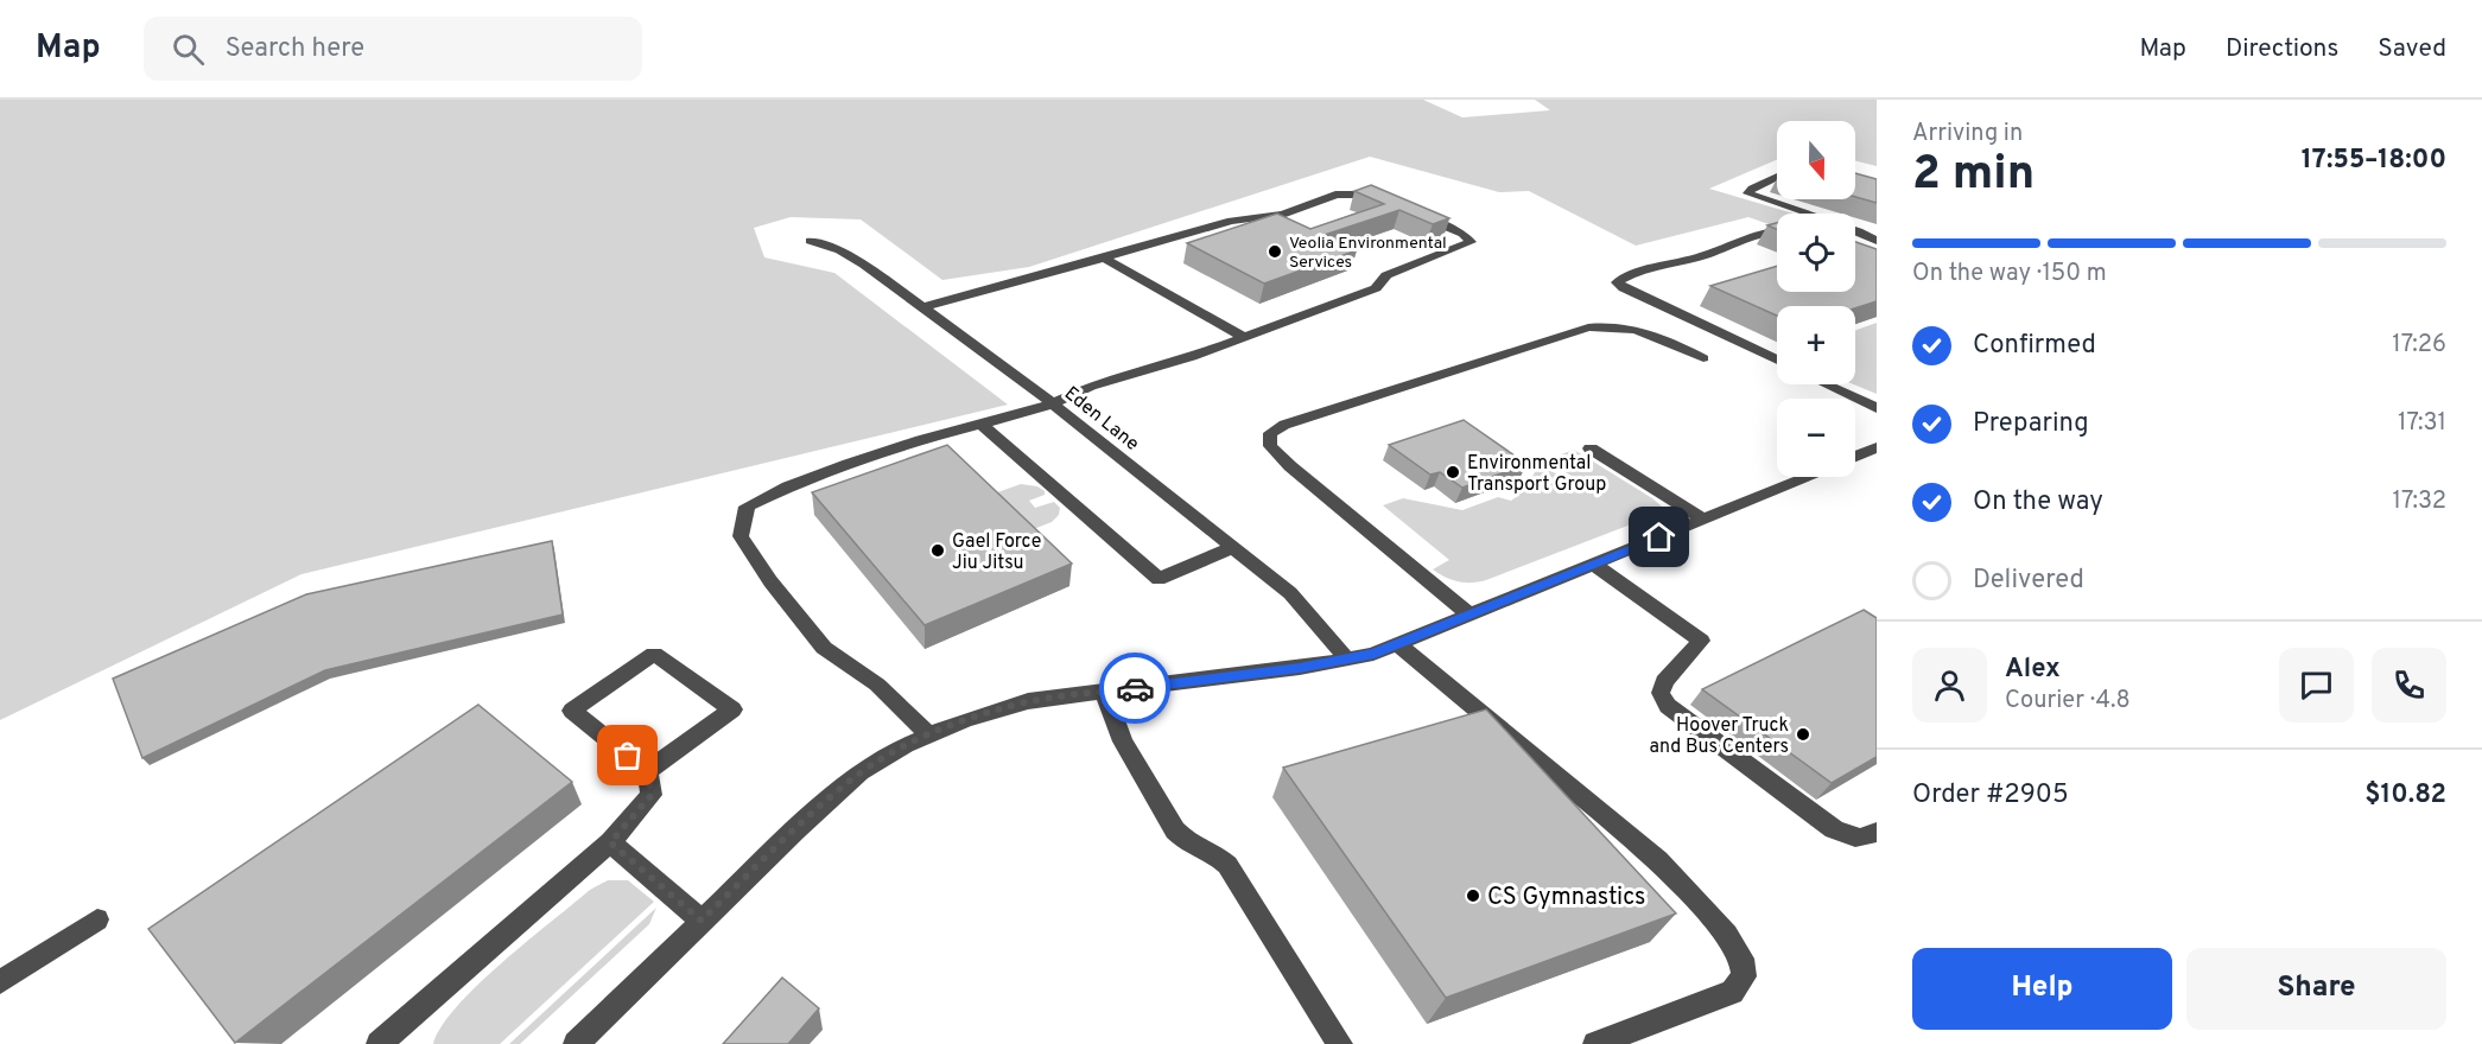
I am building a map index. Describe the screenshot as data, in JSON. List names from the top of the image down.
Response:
{
  "streets": {
    "street": ["Eden Lane"]
  },
  "places": [
    "Veolia Environmental Services",
    "Environmental Transport Group",
    "Gael Force Jiu Jitsu",
    "Hoover Truck and Bus Centers",
    "CS Gymnastics"
  ],
  "north": "bottom",
  "page": {
    "header": "Map",
    "search": "Search here",
    "nav": ["Map", "Directions", "Saved"],
    "heading": ["2 min", "Arriving in", "17:55–18:00"],
    "panel": [
      "Alex",
      "Courier · 4.8",
      "Order #2905",
      "$10.82"
    ],
    "map_buttons": ["+", "−"],
    "bar": "On the way · 150 m",
    "list": [
      ["Confirmed", "17:26"],
      ["Preparing", "17:31"],
      ["On the way", "17:32"],
      "Delivered"
    ],
    "buttons": ["Help", "Share"]
  }
}
